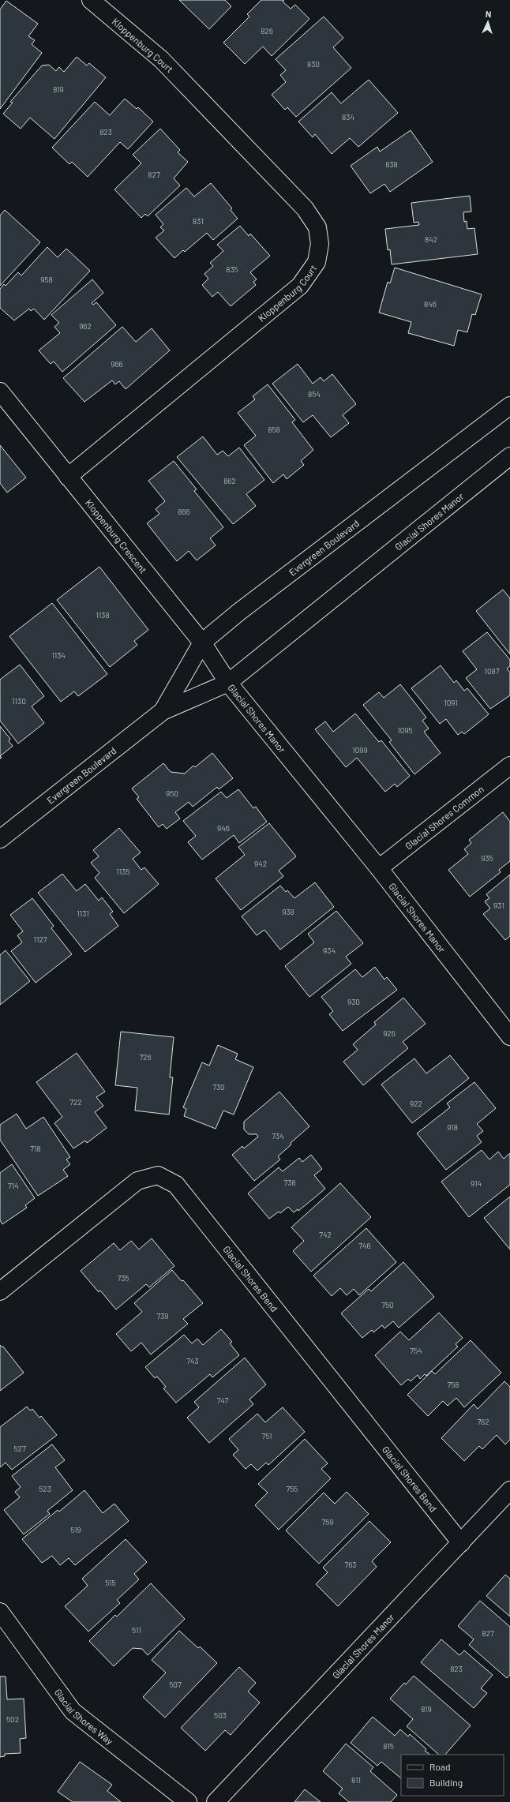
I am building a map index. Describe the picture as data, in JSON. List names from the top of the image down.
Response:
{
  "streets": {
    "street": [
      "Kloppenburg Court",
      "Glacial Shores Manor",
      "Kloppenburg Crescent",
      "Evergreen Boulevard",
      "Glacial Shores Common",
      "Glacial Shores Bend",
      "Glacial Shores Way"
    ]
  },
  "crossings": [
    ["Kloppenburg Court", "Kloppenburg Crescent"],
    ["Glacial Shores Manor", "Kloppenburg Crescent"],
    ["Glacial Shores Manor", "Evergreen Boulevard"],
    ["Glacial Shores Manor", "Glacial Shores Common"],
    ["Glacial Shores Manor", "Glacial Shores Bend"],
    ["Kloppenburg Crescent", "Evergreen Boulevard"]
  ],
  "house_numbers": [
    "826",
    "830",
    "819",
    "834",
    "823",
    "838",
    "827",
    "831",
    "842",
    "835",
    "958",
    "846",
    "962",
    "966",
    "854",
    "858",
    "862",
    "866",
    "1138",
    "1134",
    "1087",
    "1130",
    "1091",
    "1095",
    "1099",
    "950",
    "946",
    "935",
    "942",
    "1135",
    "931",
    "938",
    "1131",
    "1127",
    "934",
    "930",
    "926",
    "726",
    "730",
    "722",
    "922",
    "918",
    "734",
    "718",
    "738",
    "914",
    "714",
    "742",
    "746",
    "735",
    "750",
    "739",
    "754",
    "743",
    "758",
    "747",
    "762",
    "751",
    "527",
    "523",
    "755",
    "759",
    "519",
    "763",
    "515",
    "511",
    "827",
    "823",
    "507",
    "819",
    "503",
    "502",
    "815",
    "811"
  ],
  "legend": ["Road", "Building"],
  "north": "top"
}
